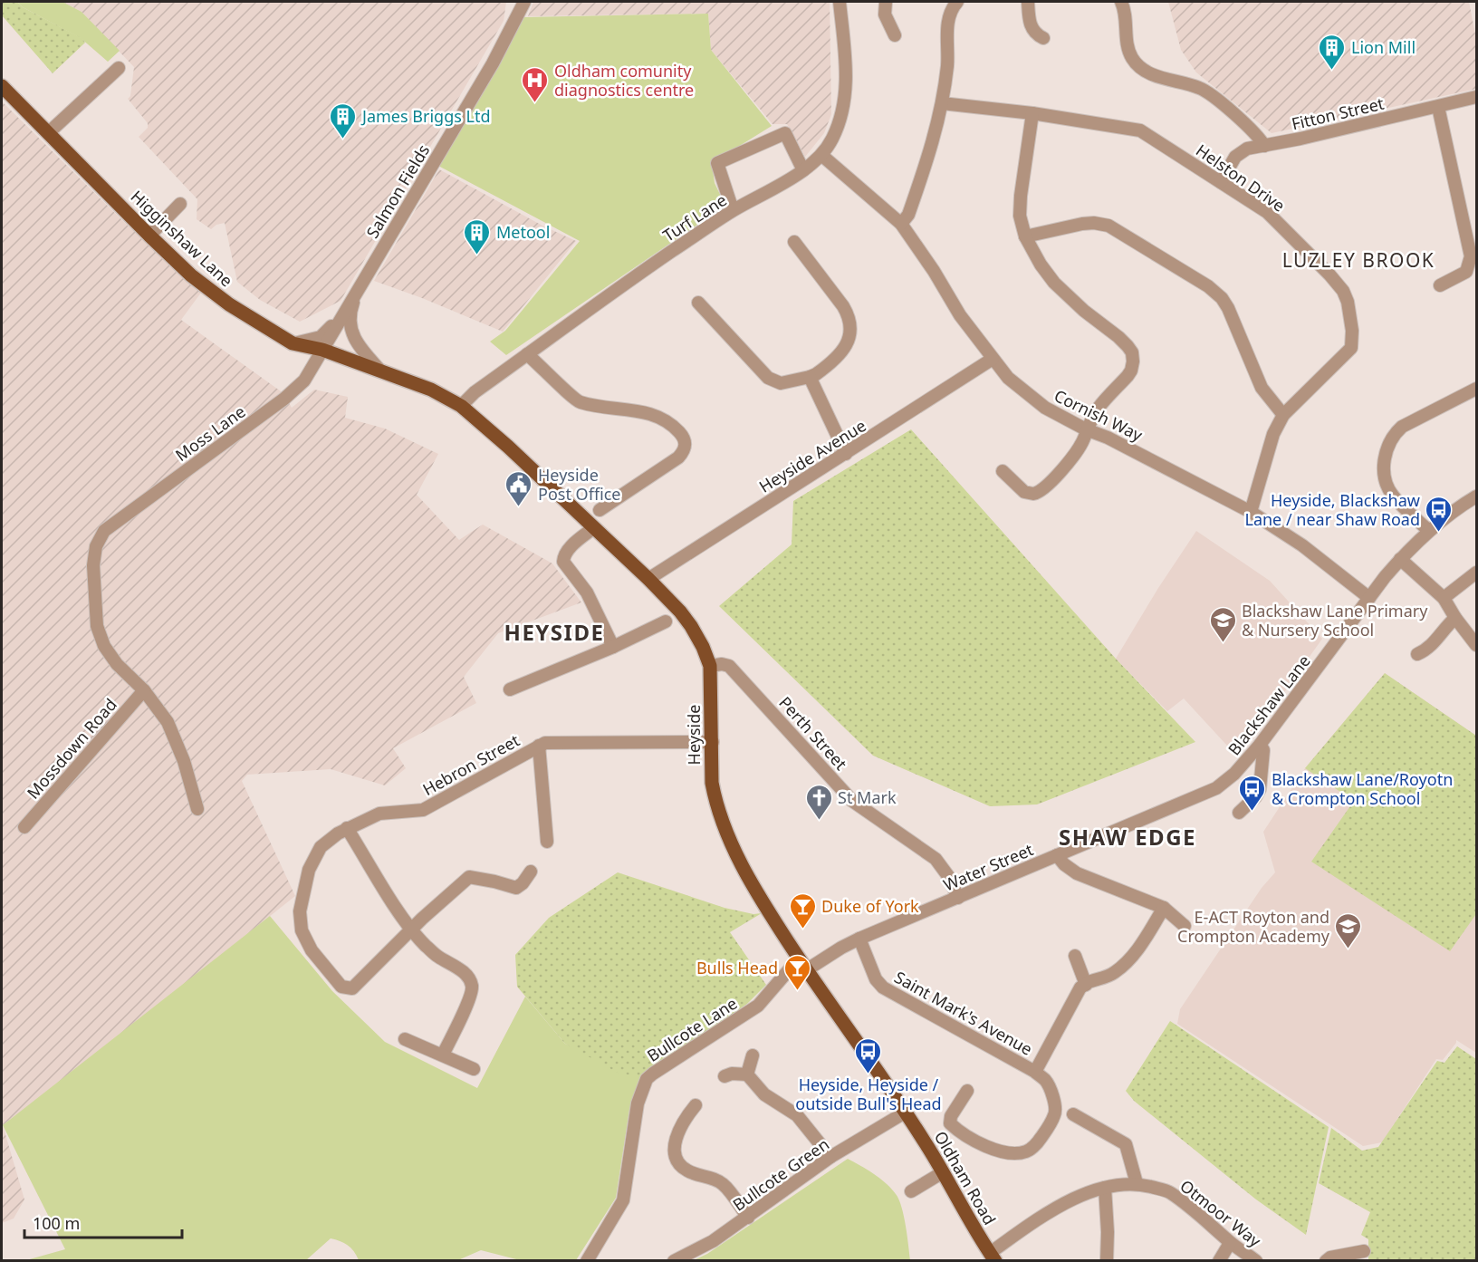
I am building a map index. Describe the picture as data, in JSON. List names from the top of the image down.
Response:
{
  "streets": {
    "main road": ["Higginshaw Lane", "Heyside", "Oldham Road"],
    "street": [
      "Fitton Street",
      "Helston Drive",
      "Salmon Fields",
      "Turf Lane",
      "Cornish Way",
      "Moss Lane",
      "Heyside Avenue",
      "Blackshaw Lane",
      "Perth Street",
      "Mossdown Road",
      "Hebron Street",
      "Water Street",
      "Saint Mark's Avenue",
      "Bullcote Lane",
      "Bullcote Green",
      "Otmoor Way"
    ]
  },
  "crossings": [
    ["Fitton Street", "Helston Drive"],
    ["Helston Drive", "Cornish Way"],
    ["Salmon Fields", "Higginshaw Lane"],
    ["Salmon Fields", "Moss Lane"],
    ["Turf Lane", "Higginshaw Lane"],
    ["Turf Lane", "Cornish Way"],
    ["Turf Lane", "Heyside"],
    ["Higginshaw Lane", "Moss Lane"],
    ["Higginshaw Lane", "Heyside"],
    ["Cornish Way", "Heyside Avenue"],
    ["Cornish Way", "Blackshaw Lane"],
    ["Moss Lane", "Mossdown Road"],
    ["Heyside Avenue", "Heyside"],
    ["Blackshaw Lane", "Water Street"],
    ["Perth Street", "Heyside"],
    ["Perth Street", "Water Street"],
    ["Heyside", "Hebron Street"],
    ["Heyside", "Water Street"],
    ["Heyside", "Bullcote Lane"],
    ["Heyside", "Bullcote Green"],
    ["Heyside", "Oldham Road"],
    ["Water Street", "Saint Mark's Avenue"],
    ["Water Street", "Bullcote Lane"],
    ["Bullcote Green", "Oldham Road"],
    ["Oldham Road", "Otmoor Way"]
  ],
  "districts": ["LUZLEY BROOK", "HEYSIDE", "SHAW EDGE"],
  "places": {
    "building": ["Lion Mill", "James Briggs Ltd", "Metool"],
    "hospital": ["Oldham comunity diagnostics centre"],
    "public building": ["Heyside Post Office"],
    "bus stop": ["Heyside, Blackshaw Lane / near Shaw Road", "Blackshaw Lane/Royotn & Crompton School", "Heyside, Heyside / outside Bull's Head"],
    "school or university": ["Blackshaw Lane Primary & Nursery School", "E-ACT Royton and Crompton Academy"],
    "church": ["St Mark"],
    "bar": ["Duke of York", "Bulls Head"]
  },
  "scale_bar": "100 m"
}
